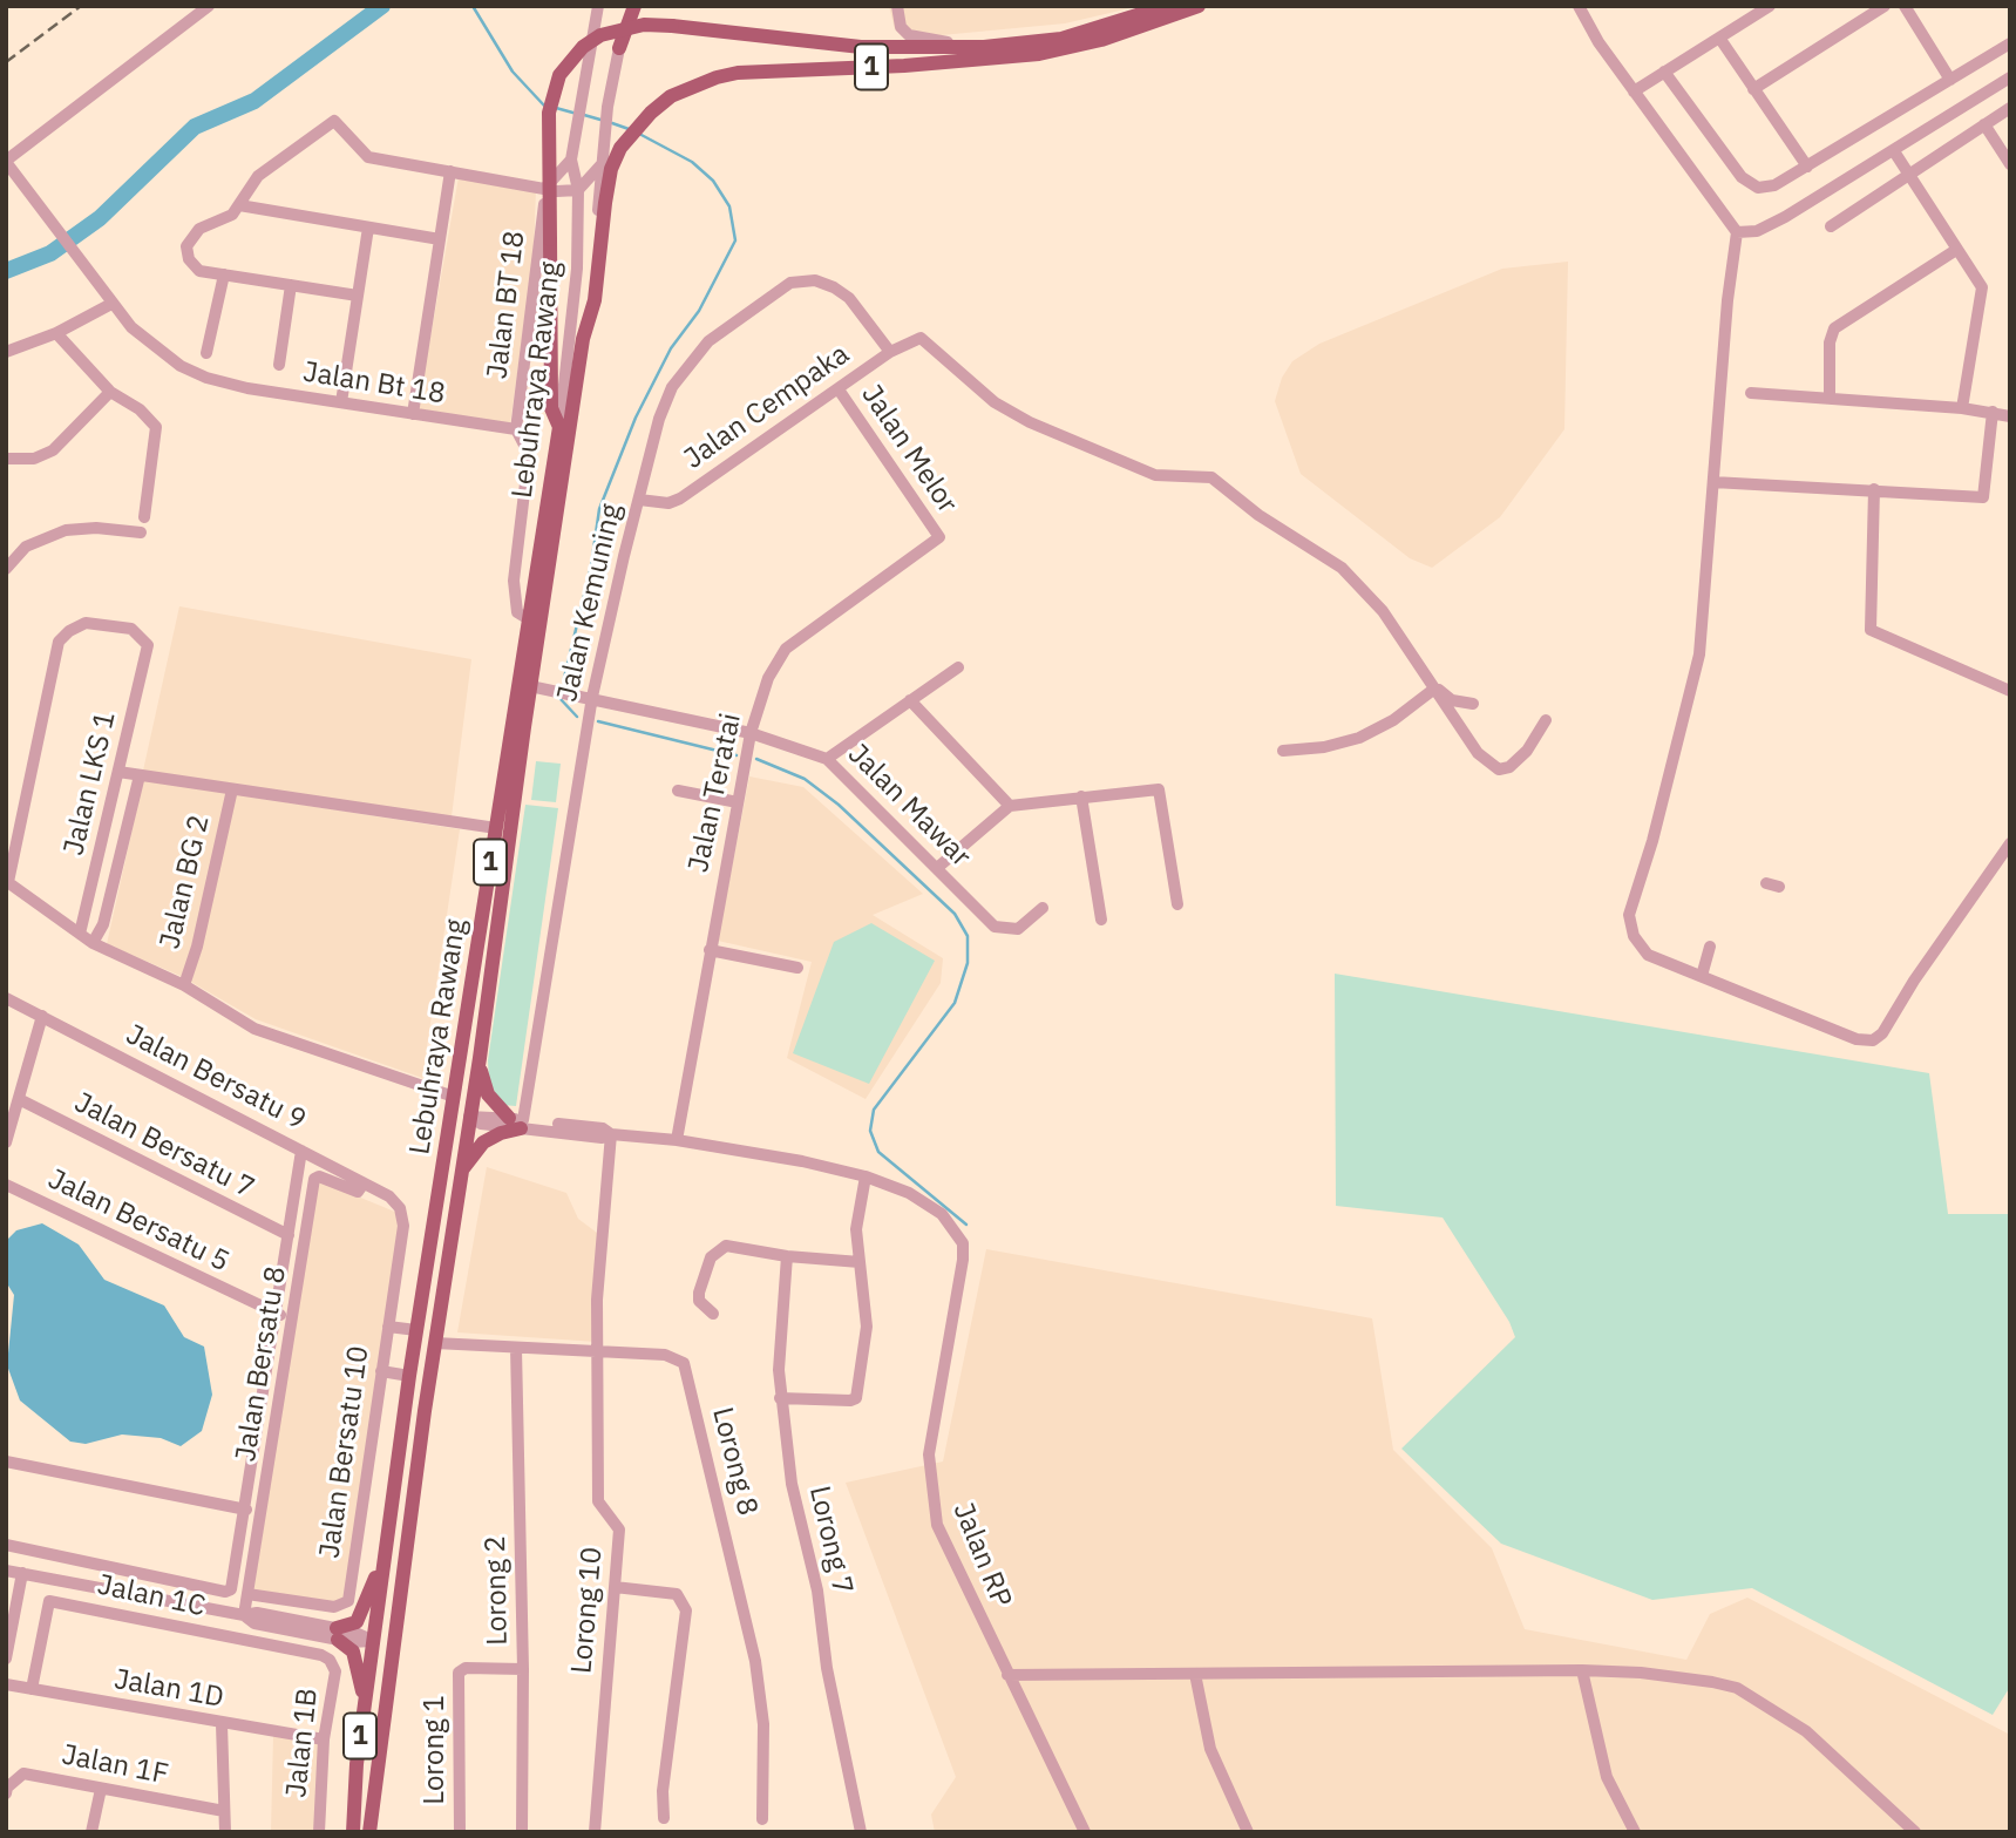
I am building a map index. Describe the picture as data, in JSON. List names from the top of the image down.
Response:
{
  "streets": {
    "main road": ["1", "Lebuhraya Rawang"],
    "street": [
      "Jalan BT 18",
      "Jalan Bt 18",
      "Jalan Cempaka",
      "Jalan Melor",
      "Jalan Kemuning",
      "Jalan LKS 1",
      "Jalan Teratai",
      "Jalan Mawar",
      "Jalan BG 2",
      "Jalan Bersatu 9",
      "Jalan Bersatu 7",
      "Jalan Bersatu 5",
      "Jalan Bersatu 8",
      "Jalan Bersatu 10",
      "Lorong 8",
      "Lorong 7",
      "Jalan RP",
      "Lorong 2",
      "Jalan 1C",
      "Lorong 10",
      "Jalan 1D",
      "Jalan 1B",
      "Lorong 1",
      "Jalan 1F"
    ]
  },
  "crossings": [
    ["1", "Lebuhraya Rawang"],
    ["Jalan BT 18", "Jalan Bt 18"],
    ["Lebuhraya Rawang", "Jalan Mawar"],
    ["Lebuhraya Rawang", "Lorong 8"],
    ["Jalan Cempaka", "Jalan Melor"],
    ["Jalan Cempaka", "Jalan Kemuning"],
    ["Jalan Melor", "Jalan Teratai"],
    ["Jalan Kemuning", "Jalan Mawar"],
    ["Jalan Teratai", "Jalan Mawar"],
    ["Jalan Bersatu 9", "Jalan Bersatu 8"],
    ["Jalan Bersatu 9", "Jalan Bersatu 10"],
    ["Jalan Bersatu 8", "Jalan Bersatu 10"],
    ["Lorong 8", "Lorong 2"],
    ["Lorong 8", "Lorong 10"],
    ["Lorong 2", "Lorong 1"],
    ["Jalan 1C", "Jalan 1D"],
    ["Jalan 1C", "Jalan 1B"],
    ["Jalan 1D", "Jalan 1B"]
  ]
}
